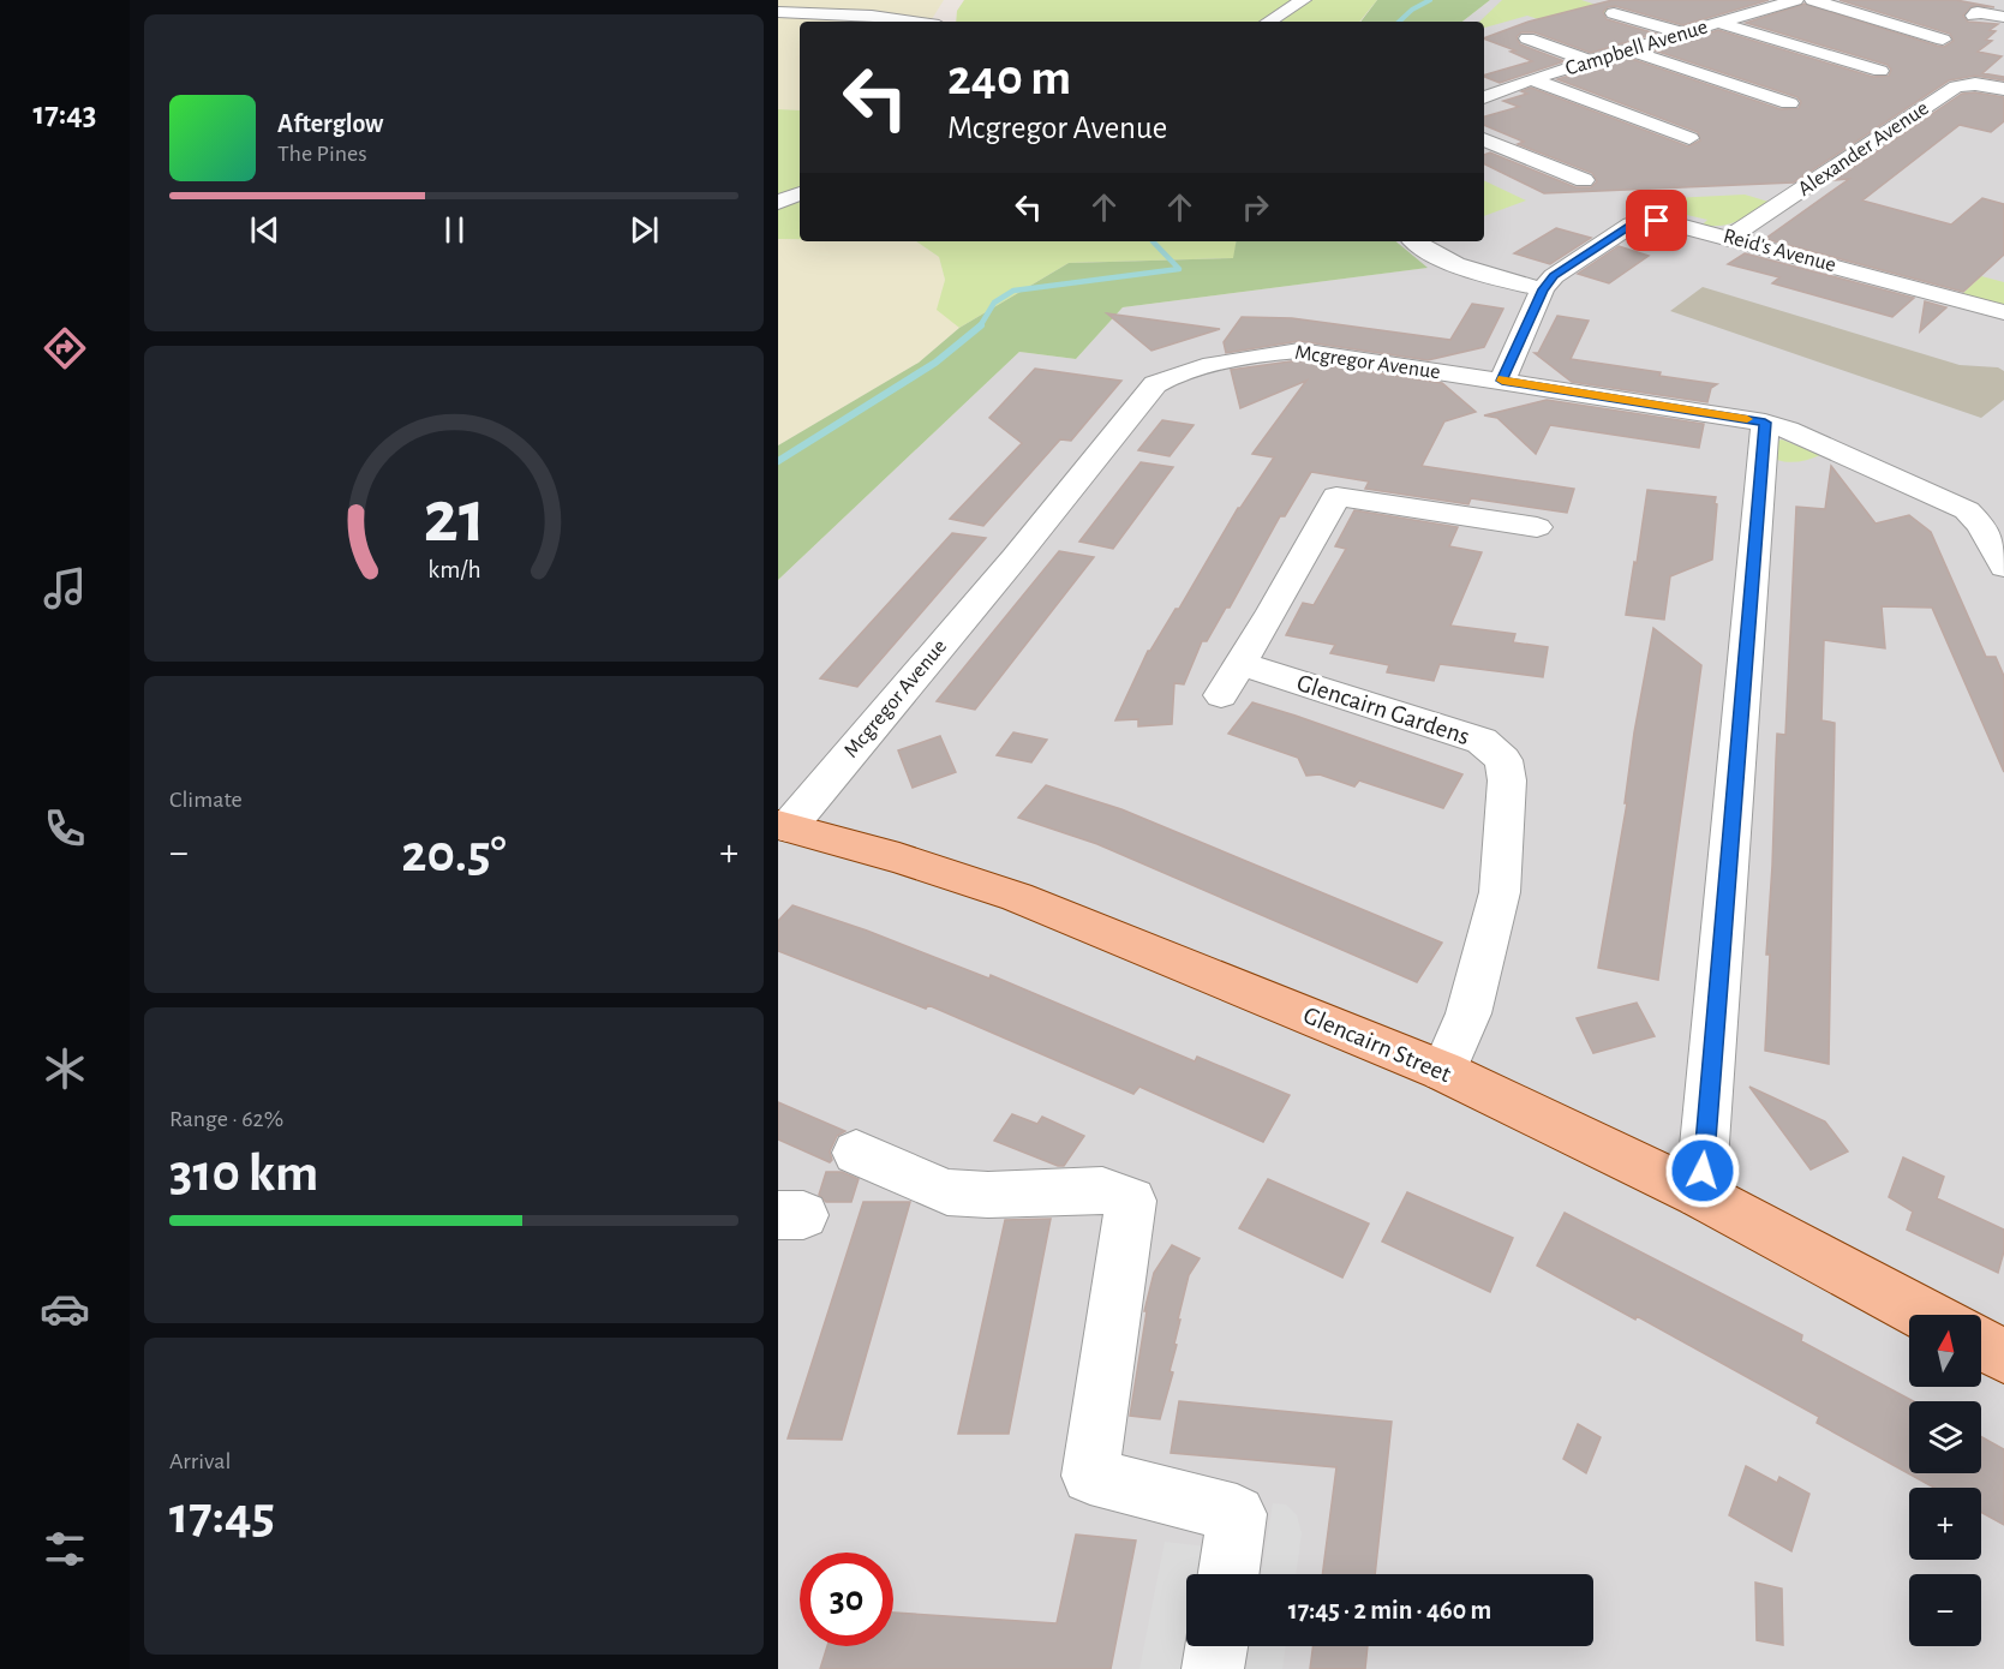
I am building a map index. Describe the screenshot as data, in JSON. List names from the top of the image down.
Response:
{
  "streets": {
    "main road": ["Glencairn Street"],
    "street": [
      "Campbell Avenue",
      "Alexander Avenue",
      "Reid's Avenue",
      "Mcgregor Avenue",
      "Glencairn Gardens"
    ]
  },
  "crossings": [
    ["Alexander Avenue", "Reid's Avenue"],
    ["Reid's Avenue", "Mcgregor Avenue"],
    ["Mcgregor Avenue", "Glencairn Street"],
    ["Glencairn Gardens", "Glencairn Street"]
  ],
  "north": "top",
  "page": {
    "tabs": "17:43",
    "turn": ["240 m", "Mcgregor Avenue"],
    "song": ["Afterglow", "The Pines"],
    "tile": [
      "Climate",
      ["Range · 62%", "310 km"],
      ["Arrival", "17:45"]
    ],
    "heat": ["−", "20.5°", "+"],
    "map_buttons": ["+", "−"],
    "limit": "30",
    "trip": "17:45 · 2 min · 460 m",
    "gauge": ["21", "km/h"]
  }
}
